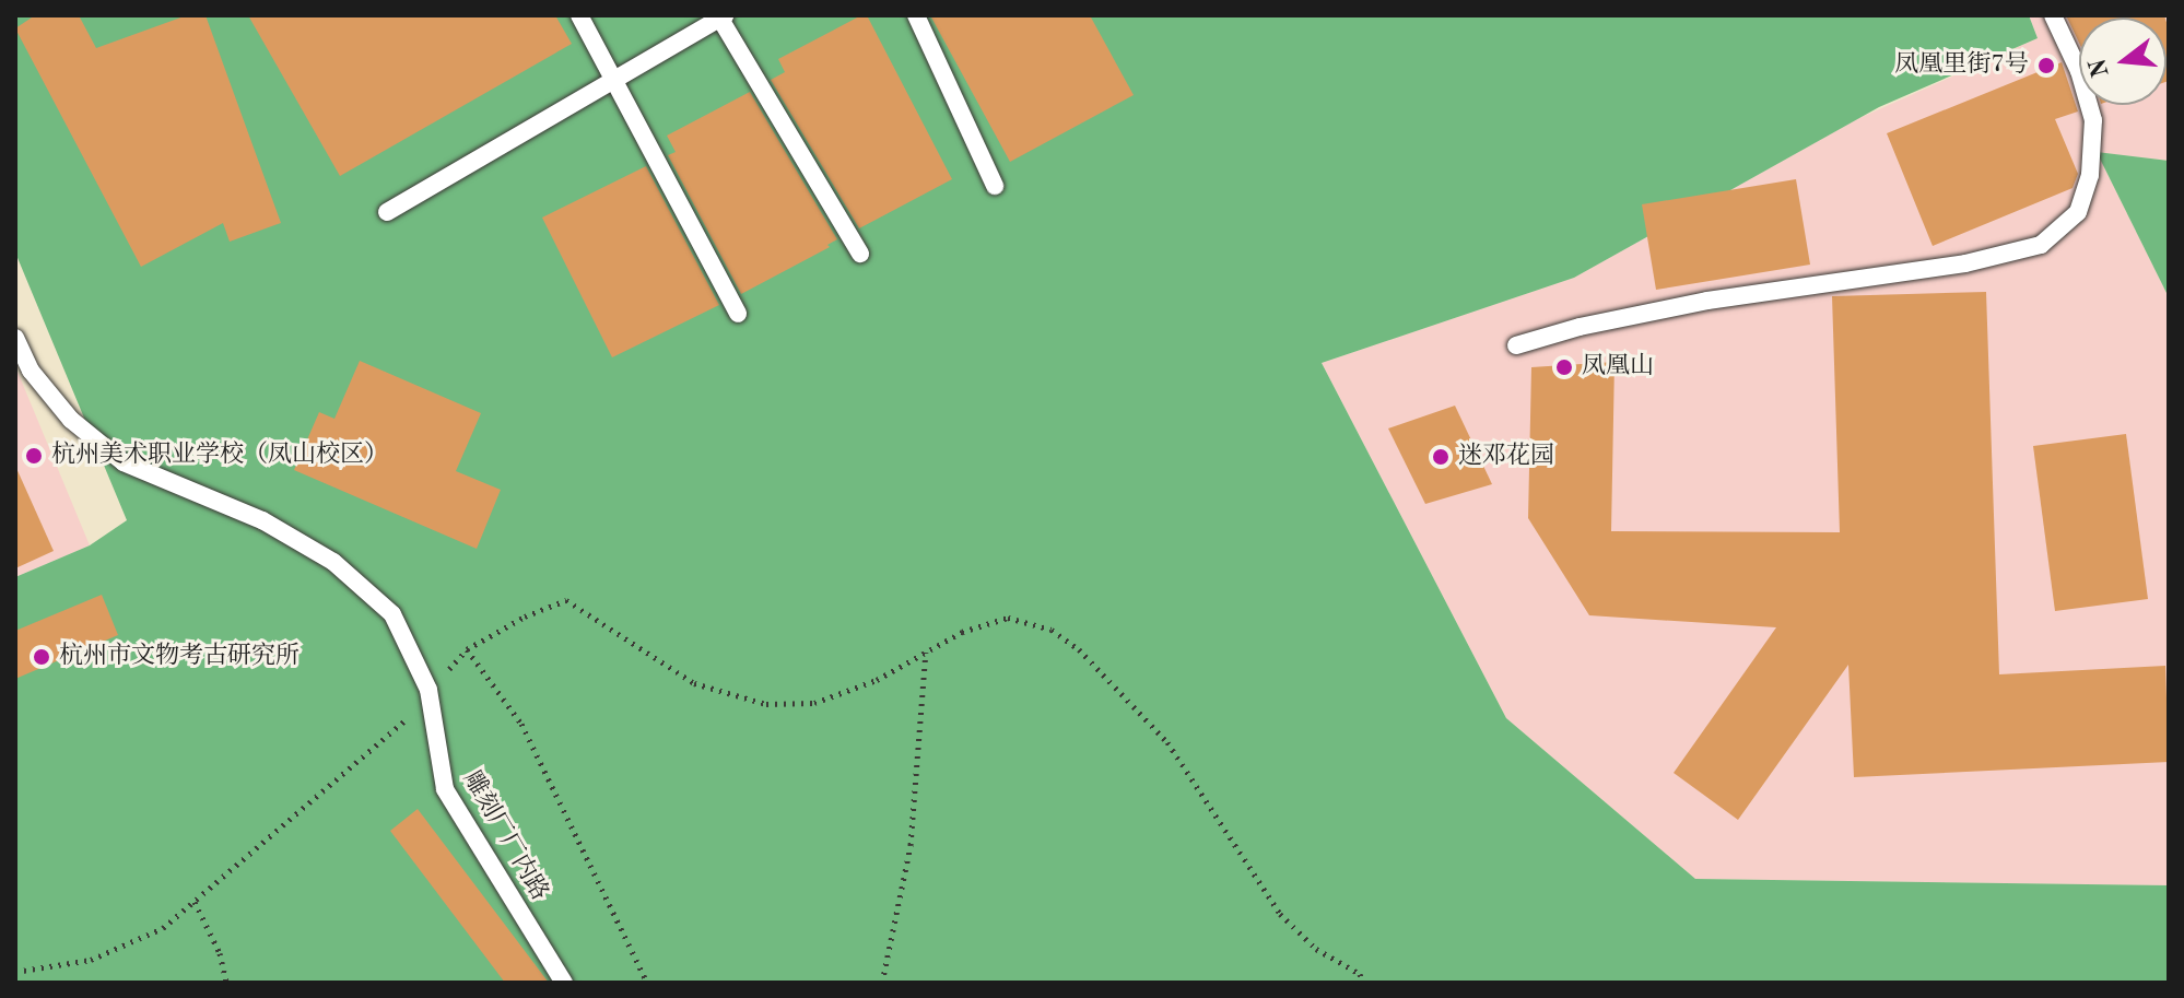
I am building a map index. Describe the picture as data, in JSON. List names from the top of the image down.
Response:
{
  "streets": {
    "lane": ["雕刻厂厂内路"]
  },
  "places": [
    "凤凰里街7号",
    "凤凰山",
    "杭州美术职业学校（凤山校区）",
    "迷邓花园",
    "杭州市文物考古研究所"
  ],
  "north": "left"
}
